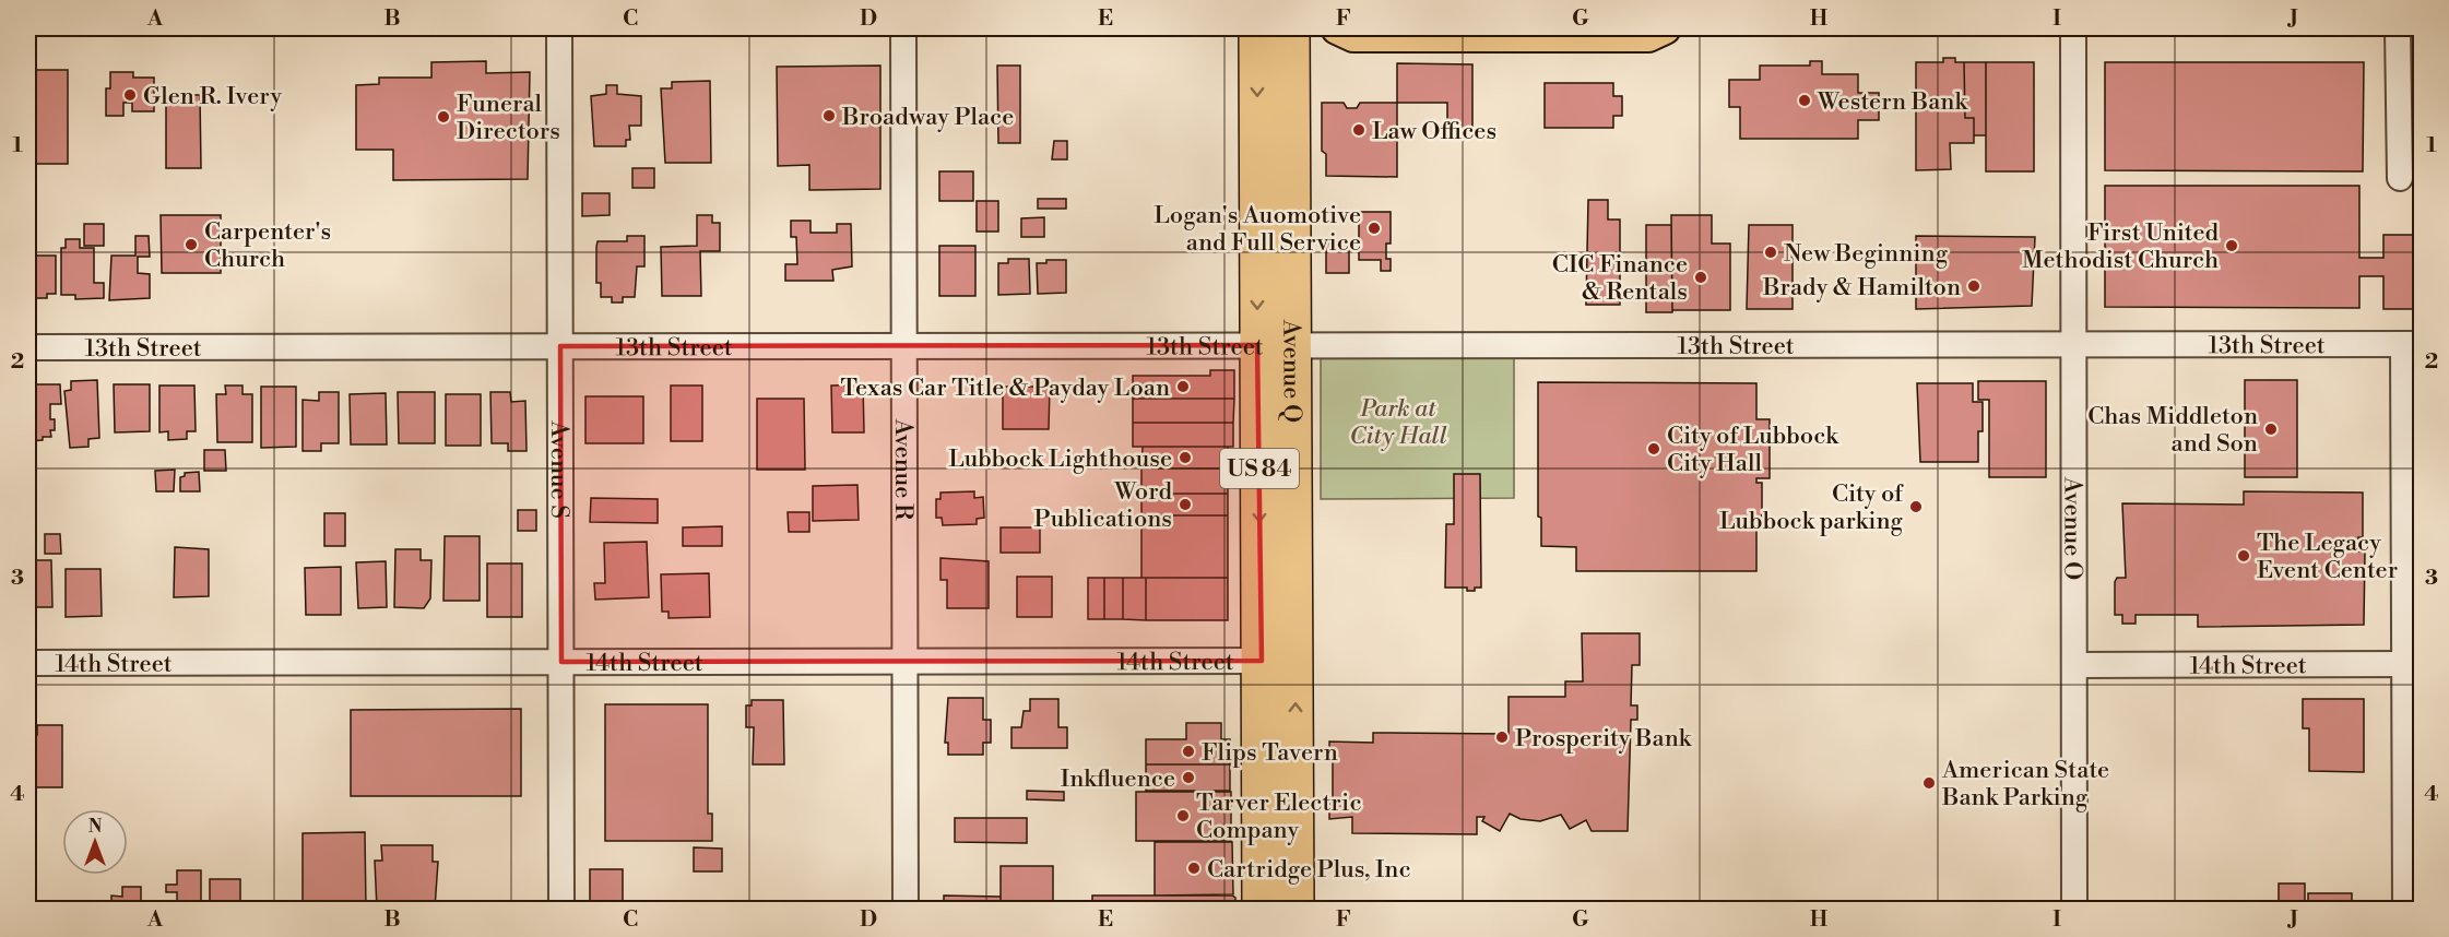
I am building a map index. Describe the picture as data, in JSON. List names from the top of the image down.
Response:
{
  "streets": {
    "highway": ["Avenue Q", "US 84"],
    "street": [
      "13th Street",
      "Avenue S",
      "Avenue R",
      "Avenue O",
      "14th Street"
    ]
  },
  "crossings": [
    ["13th Street", "Avenue Q"],
    ["13th Street", "Avenue S"],
    ["13th Street", "Avenue R"],
    ["13th Street", "Avenue O"],
    ["Avenue Q", "14th Street"],
    ["Avenue S", "14th Street"],
    ["Avenue R", "14th Street"],
    ["Avenue O", "14th Street"]
  ],
  "parks": ["Park at City Hall"],
  "places": [
    "Glen R. Ivery",
    "Western Bank",
    "Broadway Place",
    "Funeral Directors",
    "Law Offices",
    "Logan's Auomotive and Full Service",
    "Carpenter's Church",
    "First United Methodist Church",
    "New Beginning",
    "CIC Finance & Rentals",
    "Brady & Hamilton",
    "Texas Car Title & Payday Loan",
    "Chas Middleton and Son",
    "City of Lubbock City Hall",
    "Lubbock Lighthouse",
    "Word Publications",
    "City of Lubbock parking",
    "The Legacy Event Center",
    "Prosperity Bank",
    "Flips Tavern",
    "Inkfluence",
    "American State Bank Parking",
    "Tarver Electric Company",
    "Cartridge Plus, Inc"
  ],
  "north": "top",
  "grid": {
    "columns": [
      "A",
      "B",
      "C",
      "D",
      "E",
      "F",
      "G",
      "H",
      "I",
      "J"
    ],
    "rows": [
      "1",
      "2",
      "3",
      "4"
    ]
  }
}
